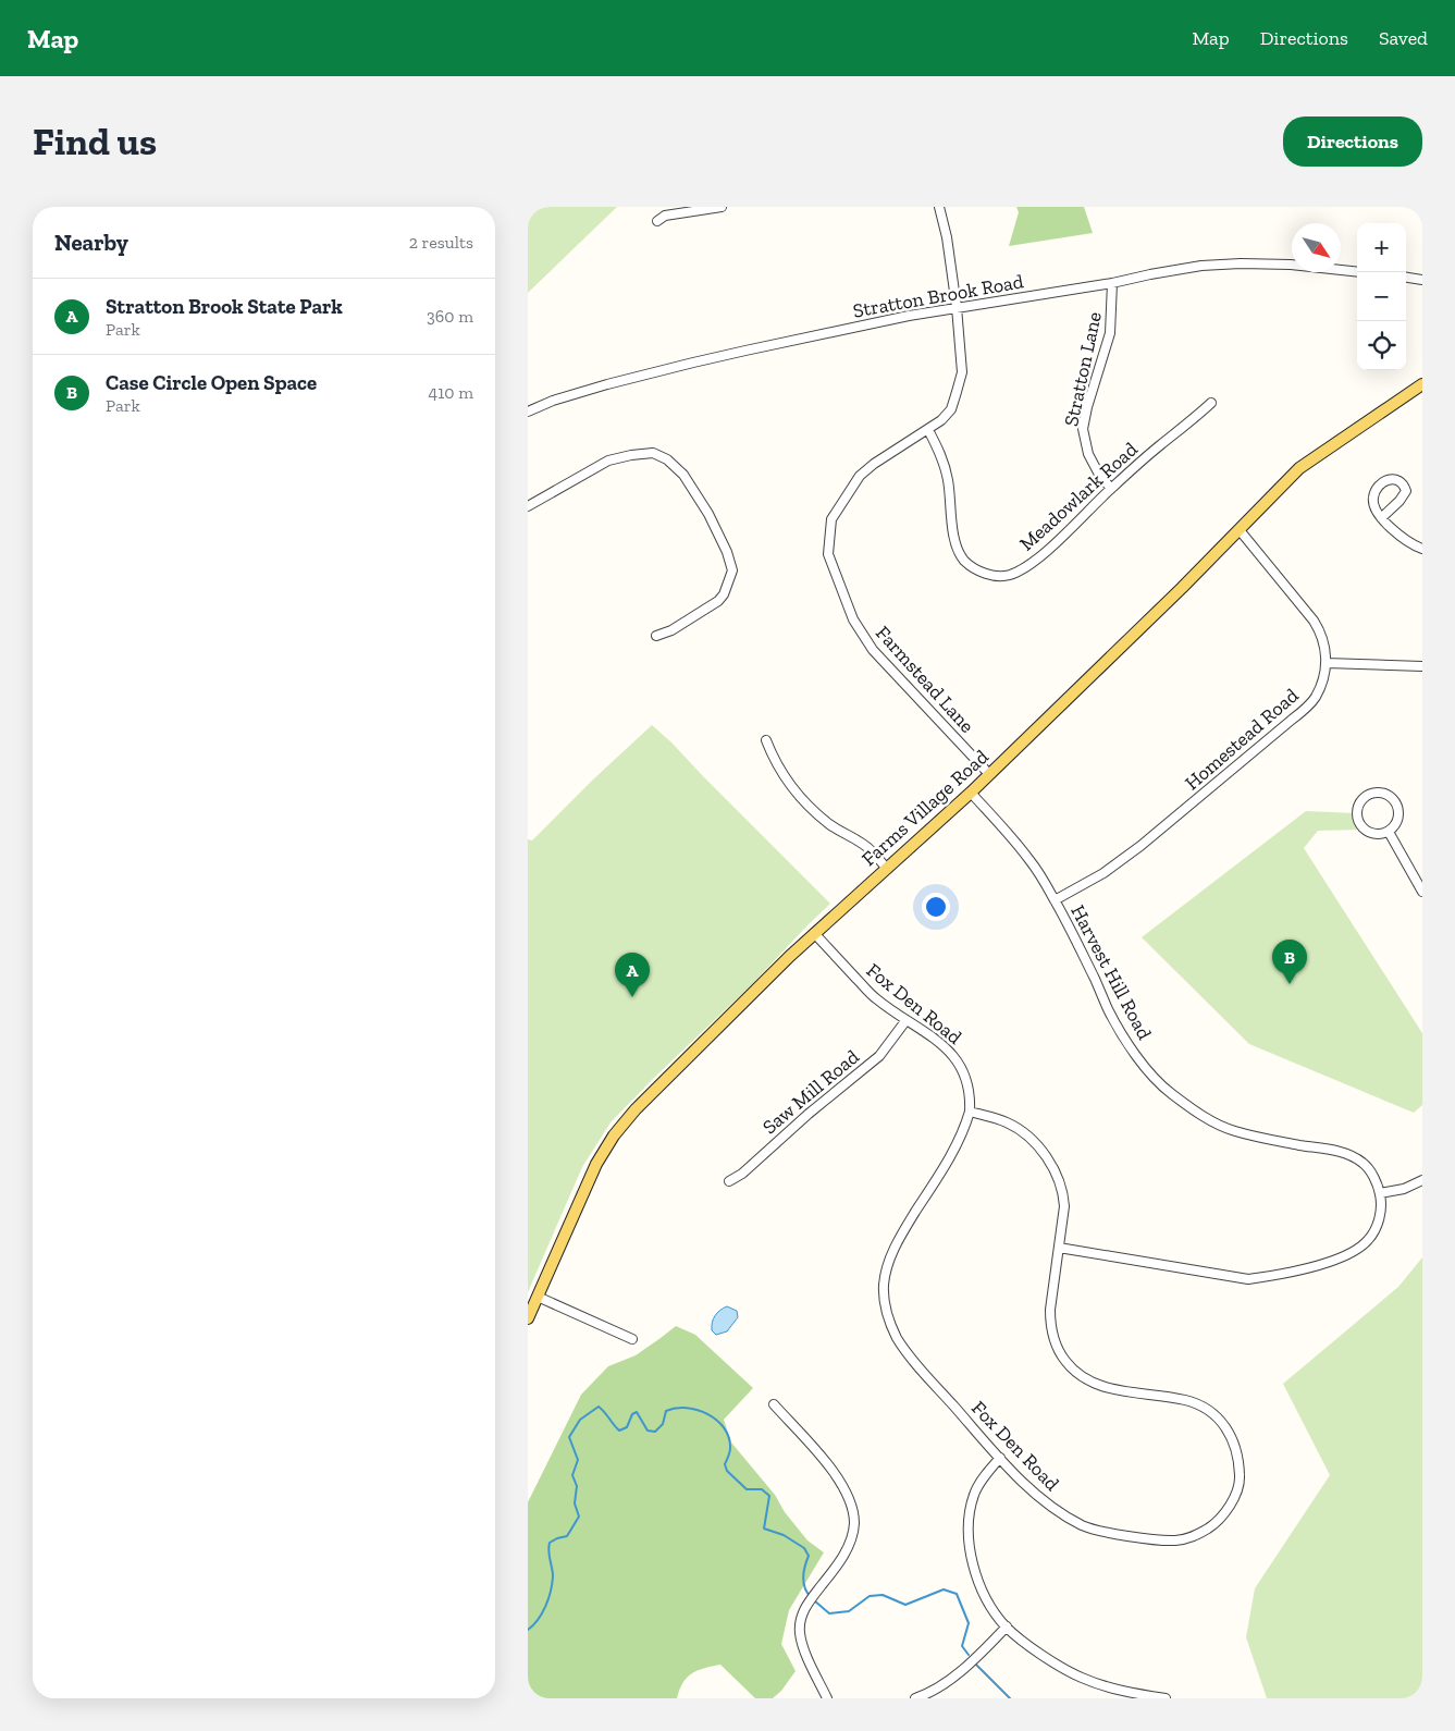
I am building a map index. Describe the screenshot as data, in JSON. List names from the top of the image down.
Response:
{
  "streets": {
    "main road": ["Farms Village Road"],
    "street": [
      "Stratton Brook Road",
      "Stratton Lane",
      "Meadowlark Road",
      "Farmstead Lane",
      "Homestead Road",
      "Harvest Hill Road",
      "Fox Den Road",
      "Saw Mill Road"
    ]
  },
  "crossings": [
    ["Stratton Brook Road", "Stratton Lane"],
    ["Stratton Brook Road", "Farmstead Lane"],
    ["Stratton Lane", "Meadowlark Road"],
    ["Meadowlark Road", "Farmstead Lane"],
    ["Farmstead Lane", "Farms Village Road"],
    ["Homestead Road", "Farms Village Road"],
    ["Homestead Road", "Harvest Hill Road"],
    ["Farms Village Road", "Harvest Hill Road"],
    ["Farms Village Road", "Fox Den Road"],
    ["Harvest Hill Road", "Fox Den Road"],
    ["Fox Den Road", "Saw Mill Road"]
  ],
  "north": "bottom right",
  "page": {
    "header": "Map",
    "nav": ["Map", "Directions", "Saved"],
    "buttons": "Directions",
    "title": "Find us",
    "heading": ["Nearby", "2 results"],
    "map_buttons": ["+", "−"],
    "list": [
      {
        "mark": "A",
        "name": "Stratton Brook State Park",
        "note": "Park",
        "value": "360 m"
      },
      {
        "mark": "B",
        "name": "Case Circle Open Space",
        "note": "Park",
        "value": "410 m"
      }
    ],
    "pins": ["B", "A"]
  }
}
